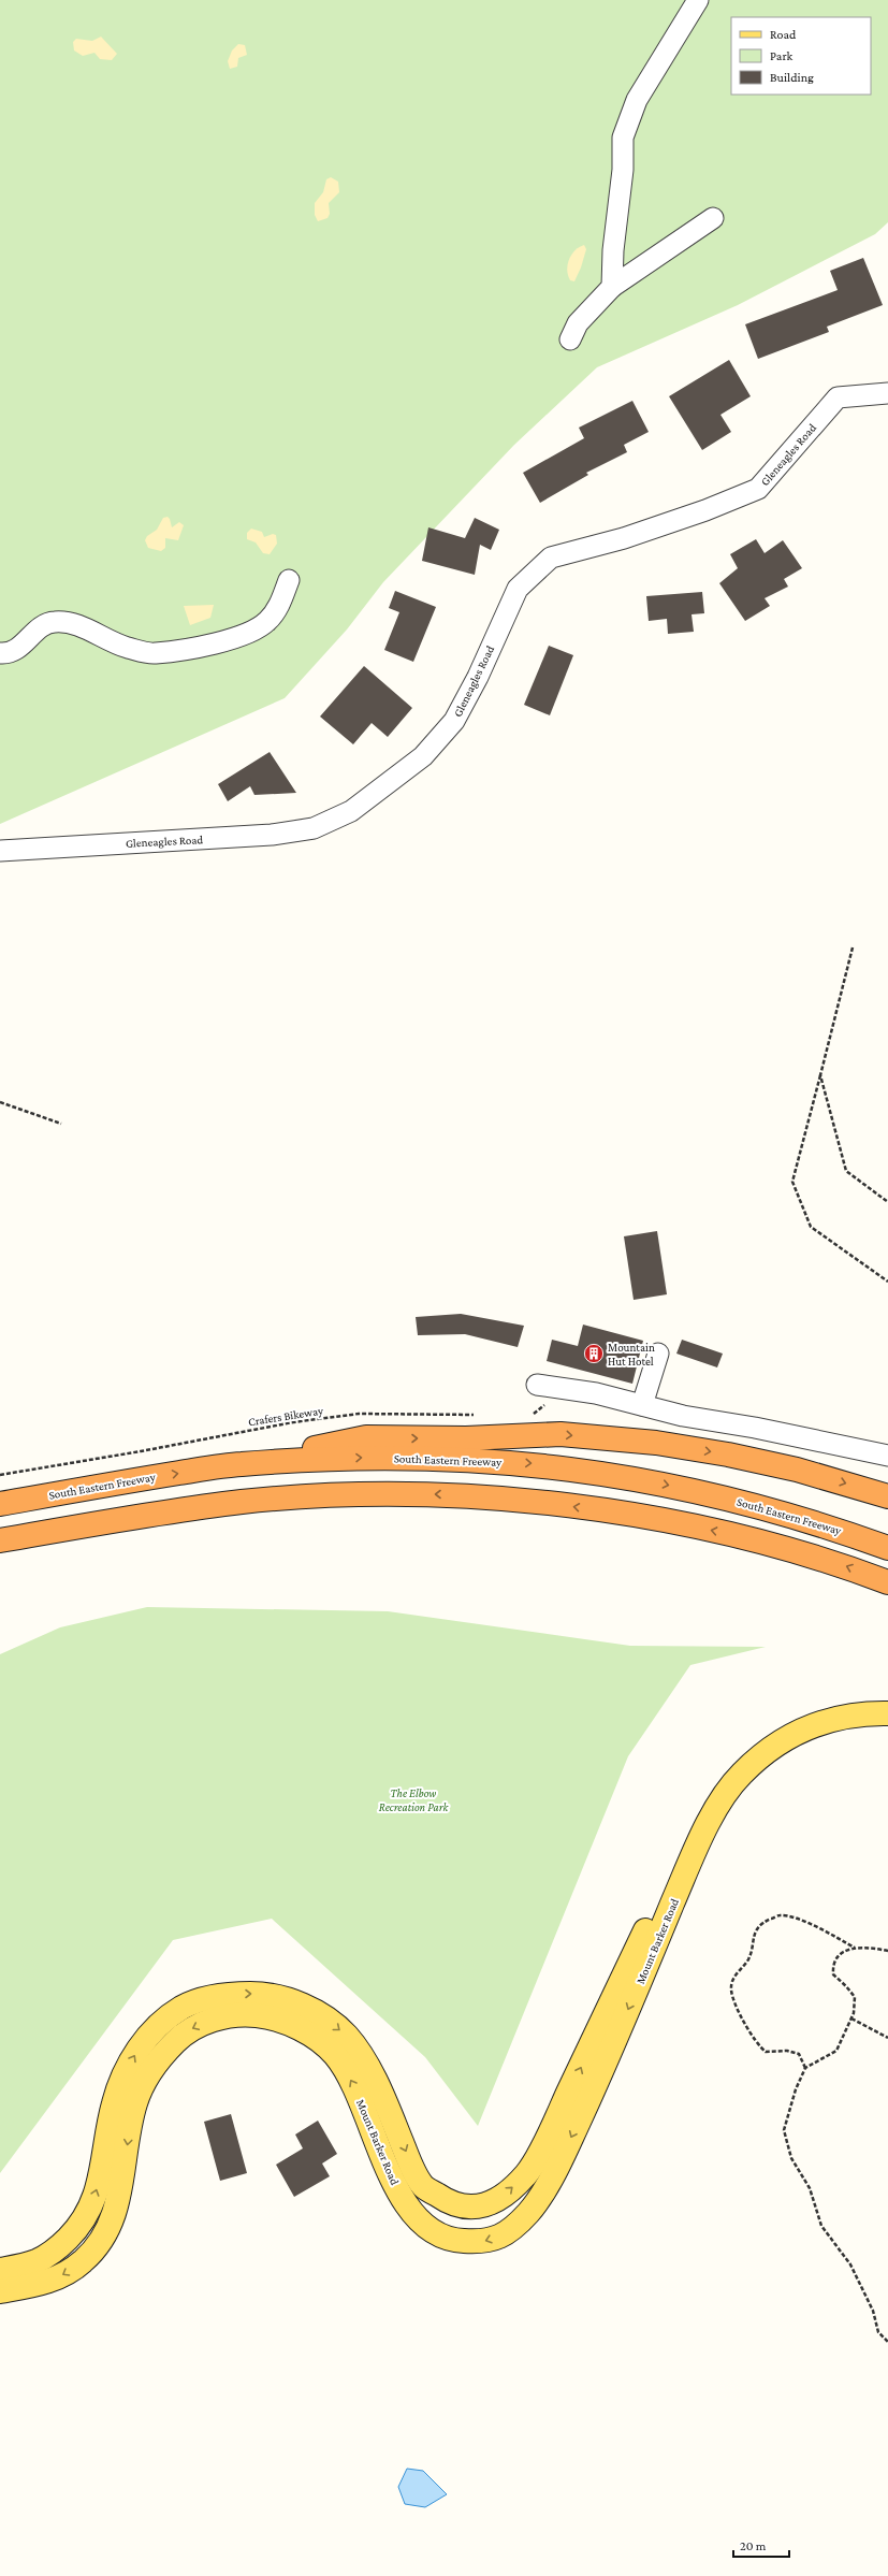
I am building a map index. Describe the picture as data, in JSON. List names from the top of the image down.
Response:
{
  "streets": {
    "highway": ["South Eastern Freeway"],
    "main road": ["Mount Barker Road"],
    "street": ["Gleneagles Road"],
    "path": ["Crafers Bikeway"]
  },
  "parks": ["The Elbow Recreation Park"],
  "places": {
    "building": ["Mountain Hut Hotel"]
  },
  "legend": ["Road", "Park", "Building"],
  "scale_bar": "20 m"
}
